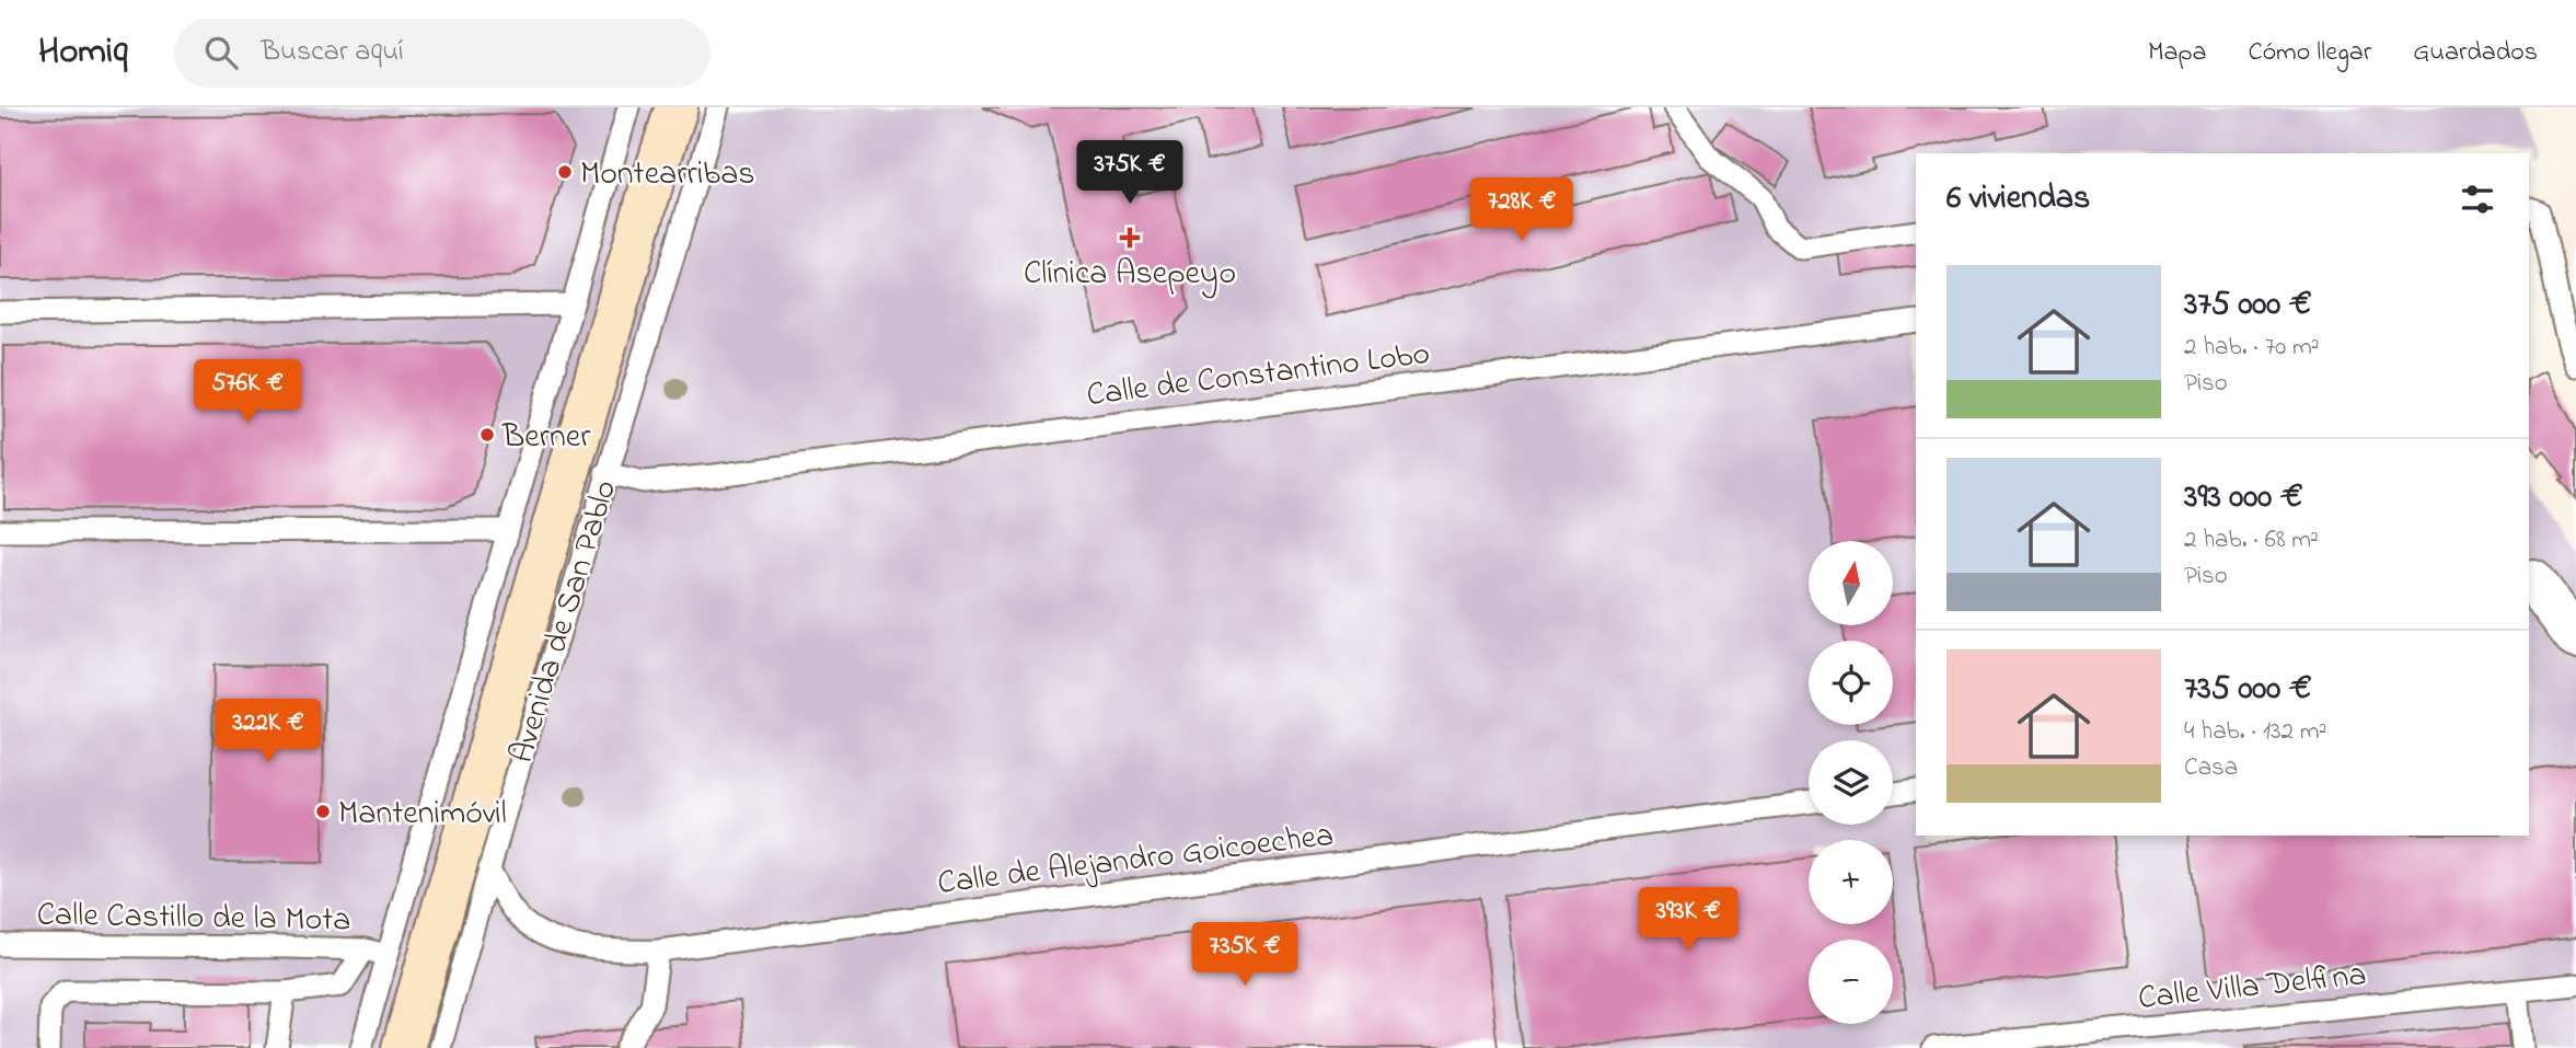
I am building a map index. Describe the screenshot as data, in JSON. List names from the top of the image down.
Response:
{
  "streets": {
    "street": ["Avenida de San Pablo"],
    "lane": [
      "Calle de Constantino Lobo",
      "Calle de Alejandro Goicoechea",
      "Calle Castillo de la Mota",
      "Calle Villa Delfina"
    ]
  },
  "crossings": [
    ["Calle de Constantino Lobo", "Avenida de San Pablo"],
    ["Avenida de San Pablo", "Calle de Alejandro Goicoechea"]
  ],
  "places": {
    "other": ["Montearribas", "Berner", "Mantenimóvil"],
    "health": ["Clínica Asepeyo"]
  },
  "north": "top",
  "page": {
    "header": "Homiq",
    "search": "Buscar aquí",
    "nav": ["Mapa", "Cómo llegar", "Guardados"],
    "price": [
      "375K €",
      "728K €",
      "576K €",
      "322K €",
      "393K €",
      "735K €"
    ],
    "heading": "6 viviendas",
    "list": [
      {
        "name": "375 000 €",
        "note": "2 hab. · 70 m² · Piso"
      },
      {
        "name": "393 000 €",
        "note": "2 hab. · 68 m² · Piso"
      },
      {
        "name": "735 000 €",
        "note": "4 hab. · 132 m² · Casa"
      }
    ],
    "map_buttons": ["+", "−"]
  }
}
